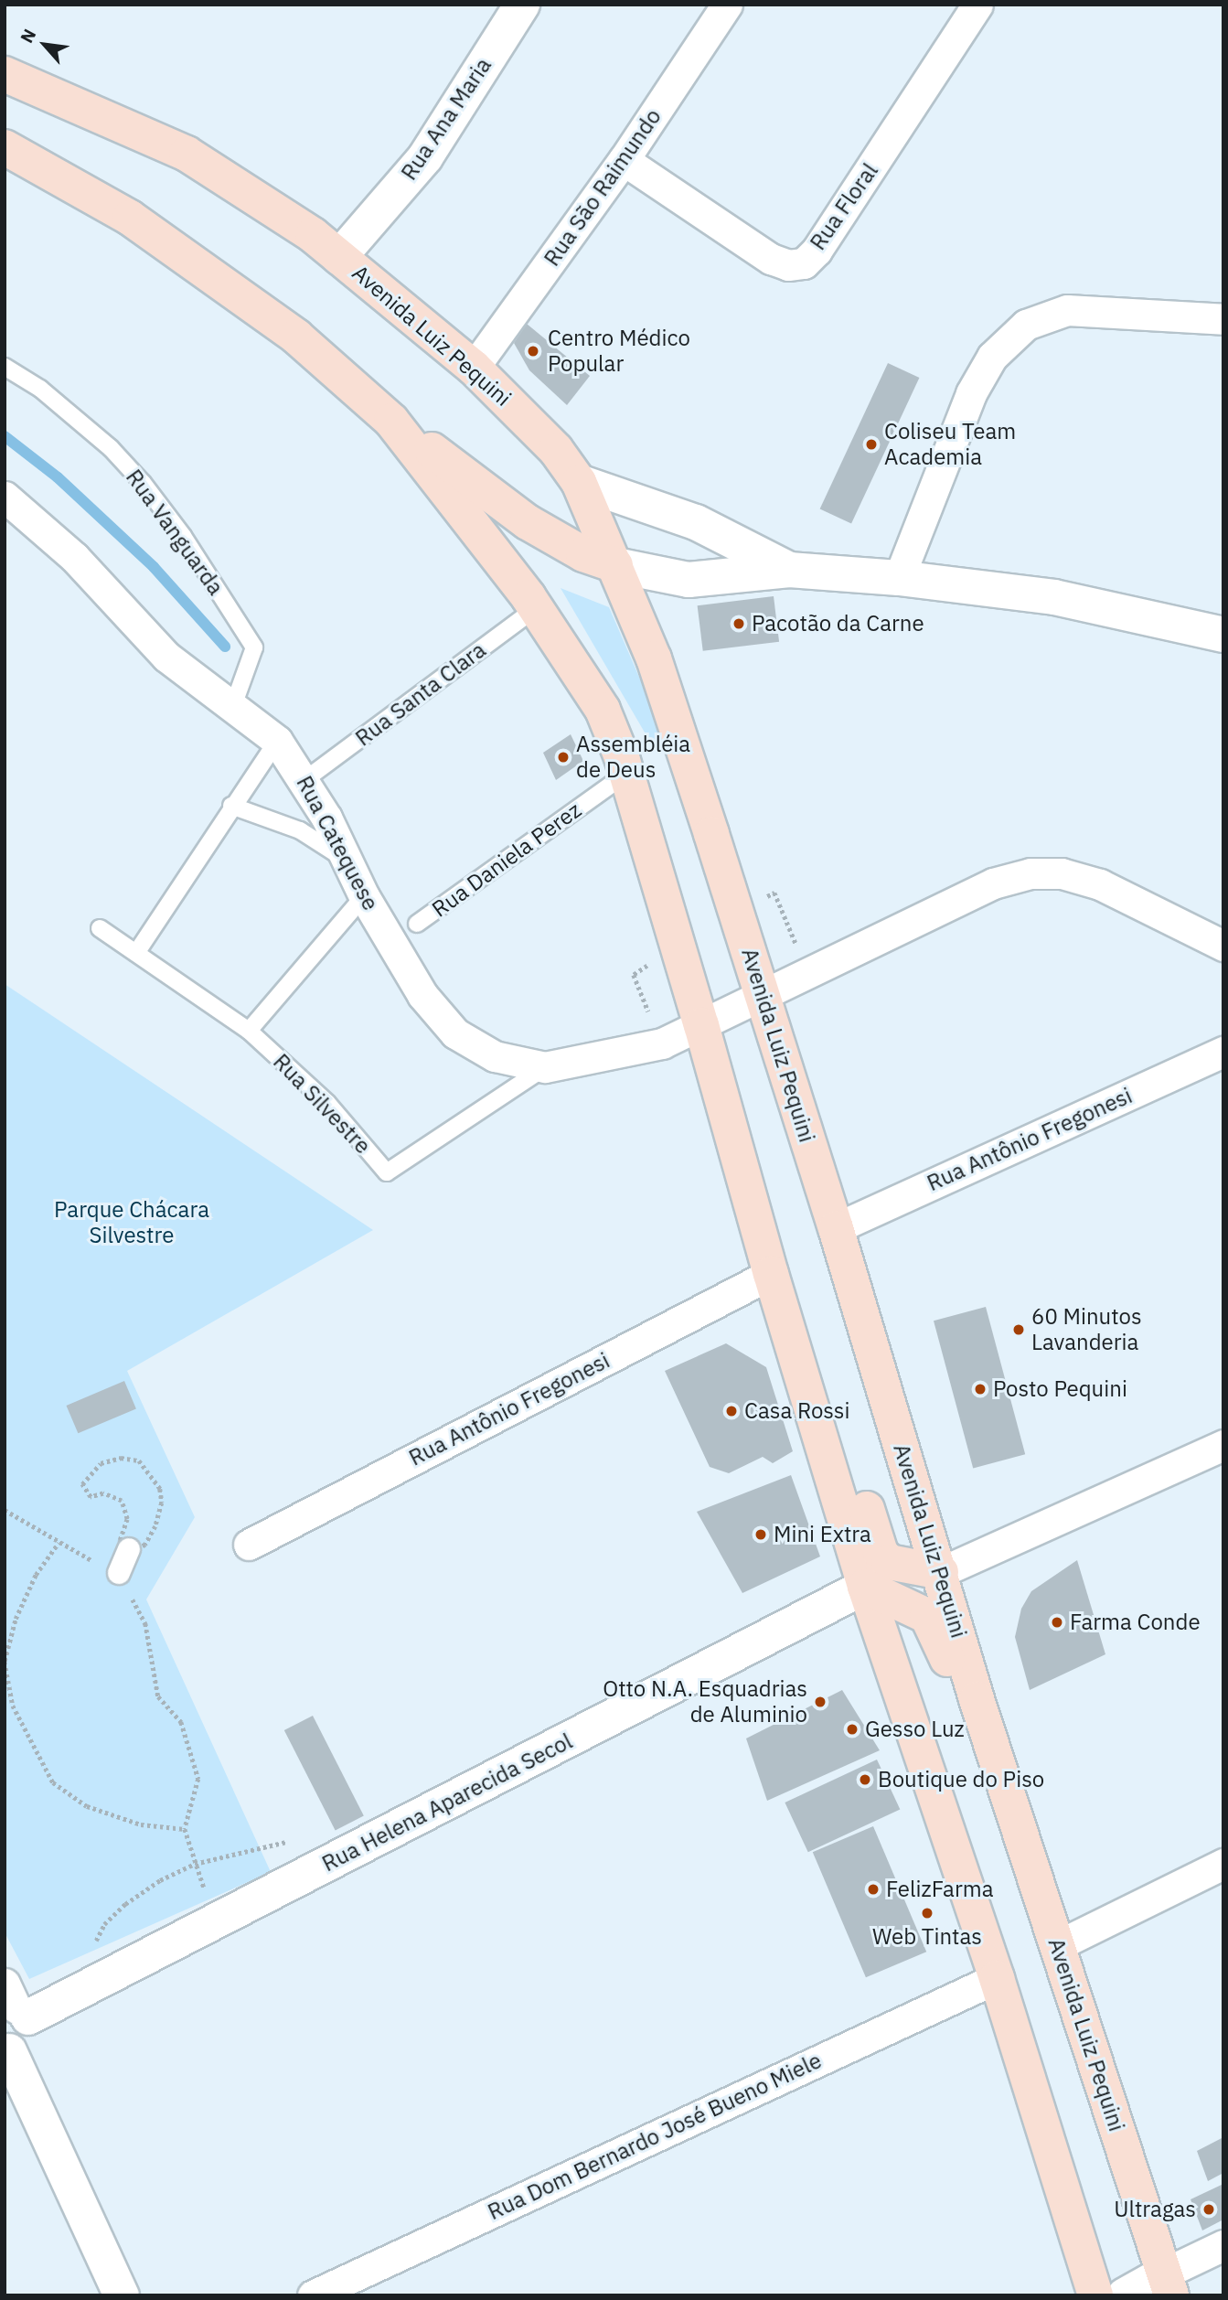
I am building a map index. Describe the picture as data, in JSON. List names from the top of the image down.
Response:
{
  "streets": {
    "main road": ["Avenida Luiz Pequini"],
    "street": [
      "Rua Ana Maria",
      "Rua São Raimundo",
      "Rua Floral",
      "Rua Catequese",
      "Rua Antônio Fregonesi",
      "Rua Helena Aparecida Secol",
      "Rua Dom Bernardo José Bueno Miele"
    ],
    "lane": [
      "Rua Vanguarda",
      "Rua Santa Clara",
      "Rua Daniela Perez",
      "Rua Silvestre"
    ]
  },
  "crossings": [
    ["Rua Ana Maria", "Avenida Luiz Pequini"],
    ["Rua São Raimundo", "Rua Floral"],
    ["Rua São Raimundo", "Avenida Luiz Pequini"],
    ["Avenida Luiz Pequini", "Rua Catequese"],
    ["Avenida Luiz Pequini", "Rua Antônio Fregonesi"],
    ["Rua Vanguarda", "Rua Catequese"],
    ["Rua Santa Clara", "Rua Catequese"],
    ["Rua Catequese", "Rua Silvestre"]
  ],
  "parks": ["Parque Chácara Silvestre"],
  "places": [
    "Centro Médico Popular",
    "Coliseu Team Academia",
    "Pacotão da Carne",
    "Assembléia de Deus",
    "60 Minutos Lavanderia",
    "Posto Pequini",
    "Casa Rossi",
    "Mini Extra",
    "Farma Conde",
    "Otto N.A. Esquadrias de Aluminio",
    "Gesso Luz",
    "Boutique do Piso",
    "FelizFarma",
    "Web Tintas",
    "Ultragas"
  ],
  "north": "top left"
}
